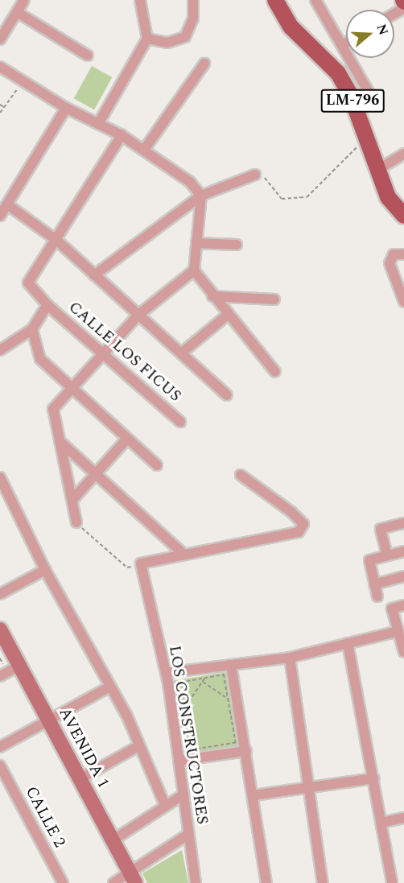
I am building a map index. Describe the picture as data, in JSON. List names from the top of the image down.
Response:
{
  "streets": {
    "main road": ["LM-796"],
    "street": [
      "CALLE LOS FICUS",
      "LOS CONSTRUCTORES",
      "AVENIDA 1",
      "CALLE 2"
    ]
  },
  "north": "right"
}
